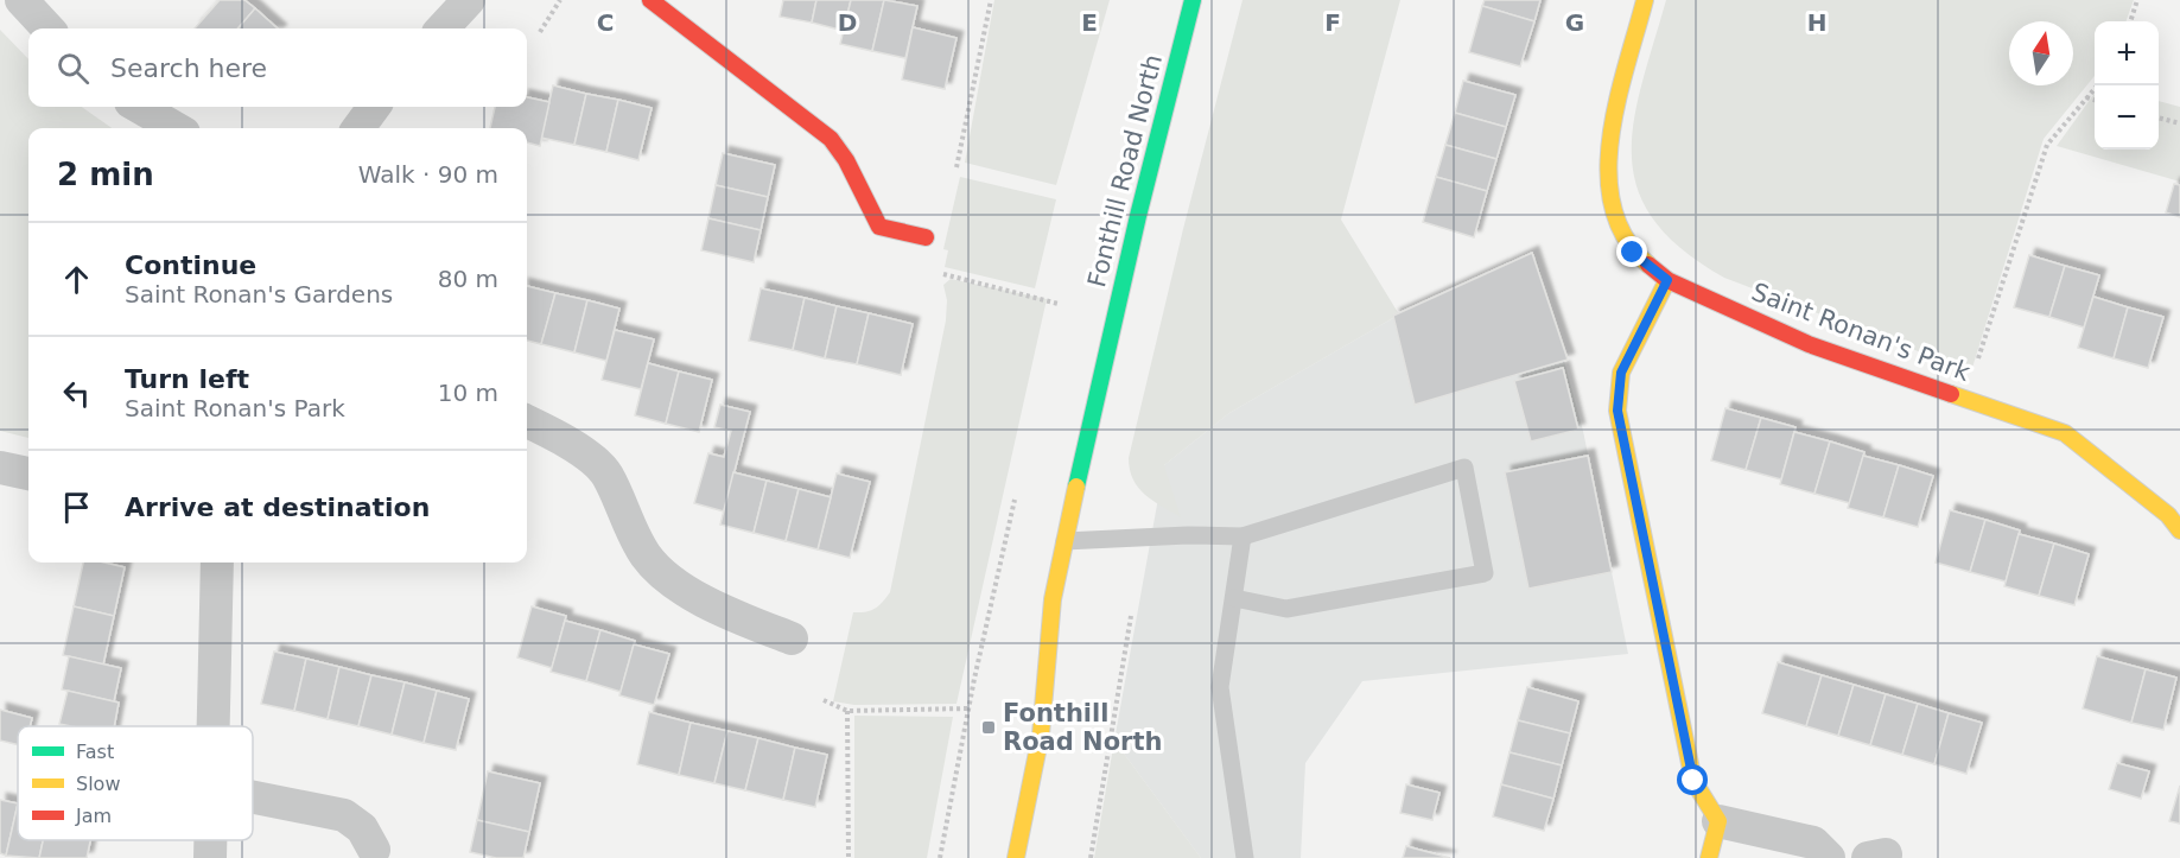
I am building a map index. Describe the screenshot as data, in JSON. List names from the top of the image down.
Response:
{
  "streets": {
    "street": ["Fonthill Road North", "Saint Ronan's Park"]
  },
  "places": {
    "transit": ["Fonthill Road North"]
  },
  "legend": ["Fast", "Slow", "Jam"],
  "north": "top",
  "page": {
    "map_buttons": ["+", "−"],
    "search": "Search here",
    "heading": ["2 min", "Walk · 90 m"],
    "list": [
      ["Continue", "Saint Ronan's Gardens", "80 m"],
      ["Turn left", "Saint Ronan's Park", "10 m"],
      "Arrive at destination"
    ]
  },
  "grid": {
    "columns": [
      "C",
      "D",
      "E",
      "F",
      "G",
      "H"
    ]
  }
}
